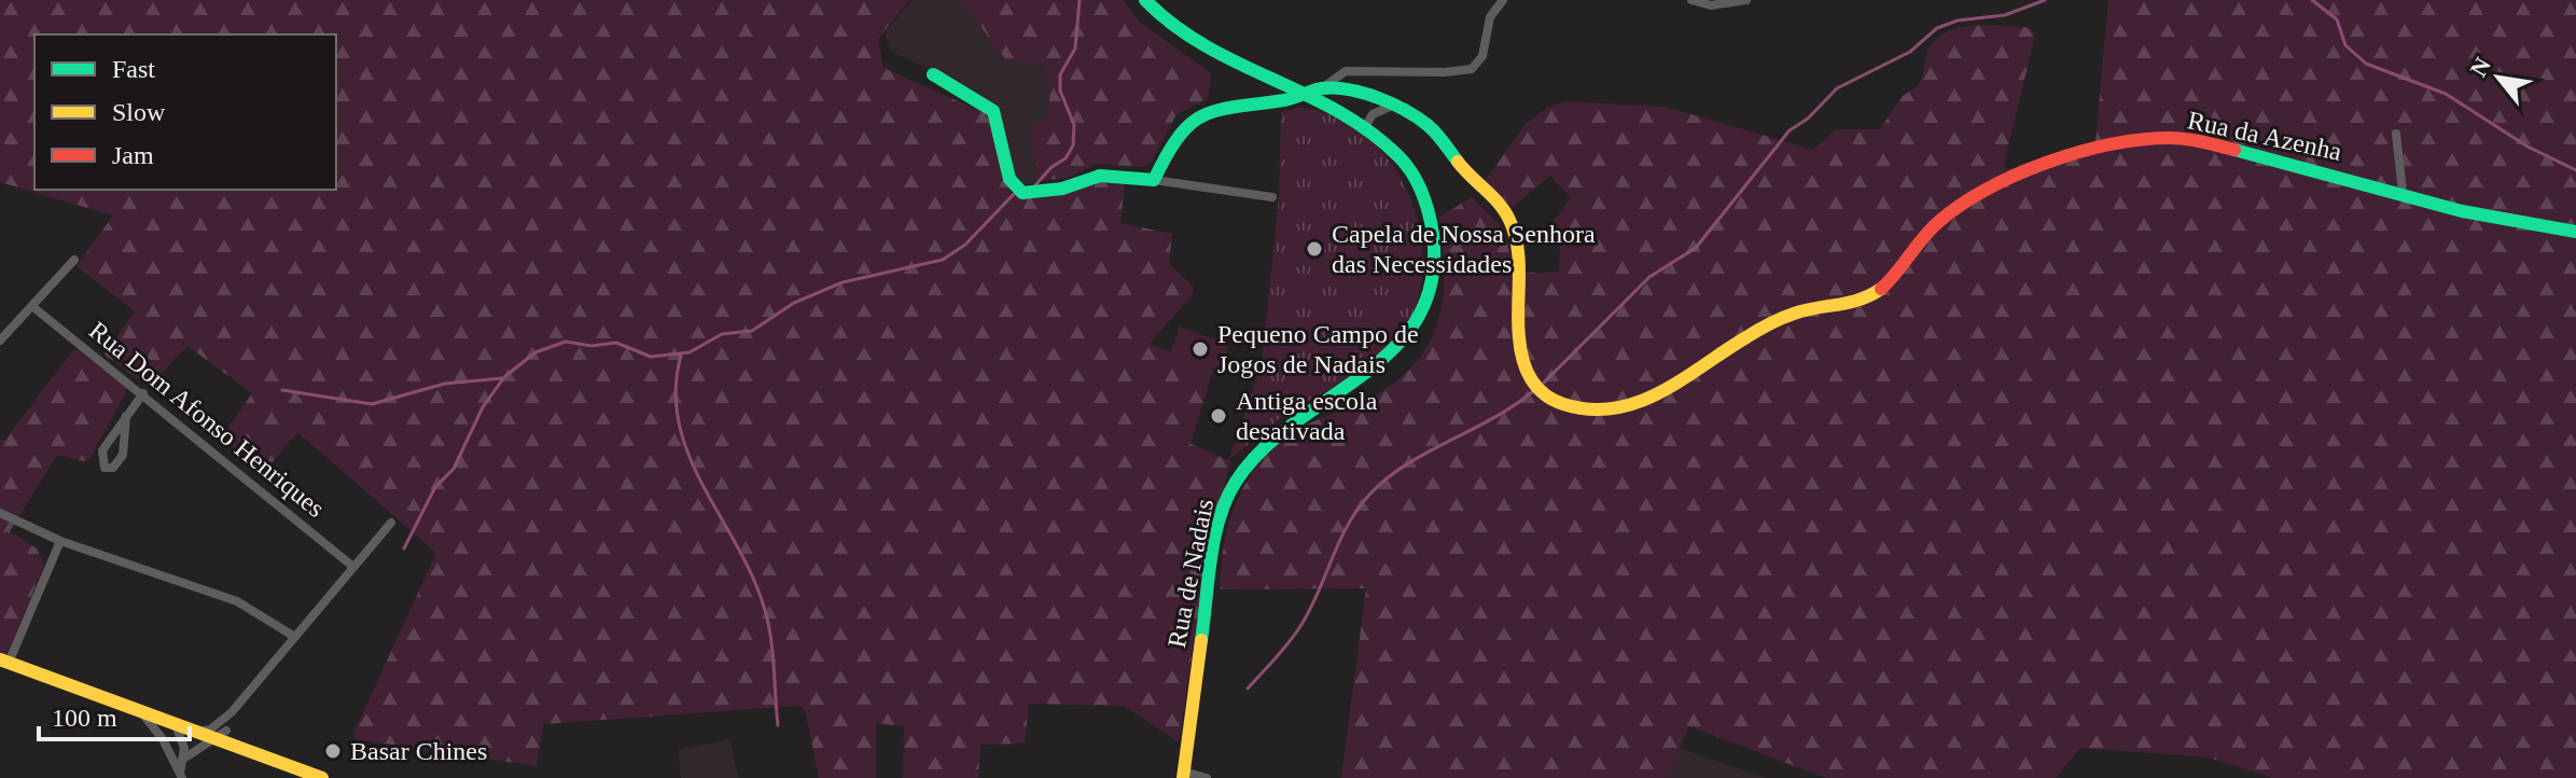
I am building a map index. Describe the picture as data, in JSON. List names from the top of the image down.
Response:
{
  "streets": {
    "street": ["Rua da Azenha", "Rua Dom Afonso Henriques", "Rua de Nadais"]
  },
  "places": [
    "Capela de Nossa Senhora das Necessidades",
    "Pequeno Campo de Jogos de Nadais",
    "Antiga escola desativada",
    "Basar Chines"
  ],
  "legend": ["Fast", "Slow", "Jam"],
  "scale_bar": "100 m",
  "north": "top left"
}
